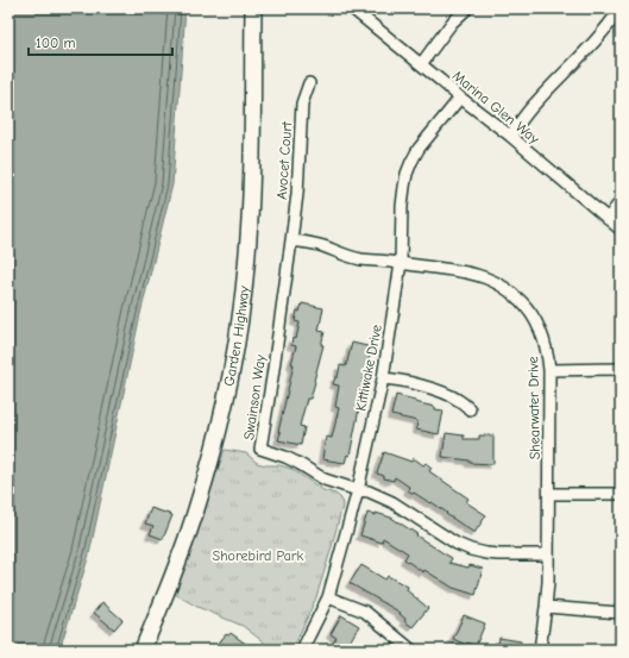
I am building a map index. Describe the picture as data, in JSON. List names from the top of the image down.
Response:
{
  "streets": {
    "main road": ["Garden Highway"],
    "street": [
      "Marina Glen Way",
      "Avocet Court",
      "Kittiwake Drive",
      "Swainson Way",
      "Shearwater Drive"
    ]
  },
  "crossings": [
    ["Marina Glen Way", "Kittiwake Drive"],
    ["Avocet Court", "Swainson Way"],
    ["Avocet Court", "Shearwater Drive"],
    ["Kittiwake Drive", "Swainson Way"],
    ["Kittiwake Drive", "Shearwater Drive"],
    ["Swainson Way", "Shearwater Drive"]
  ],
  "parks": ["Shorebird Park"],
  "scale_bar": "100 m"
}
